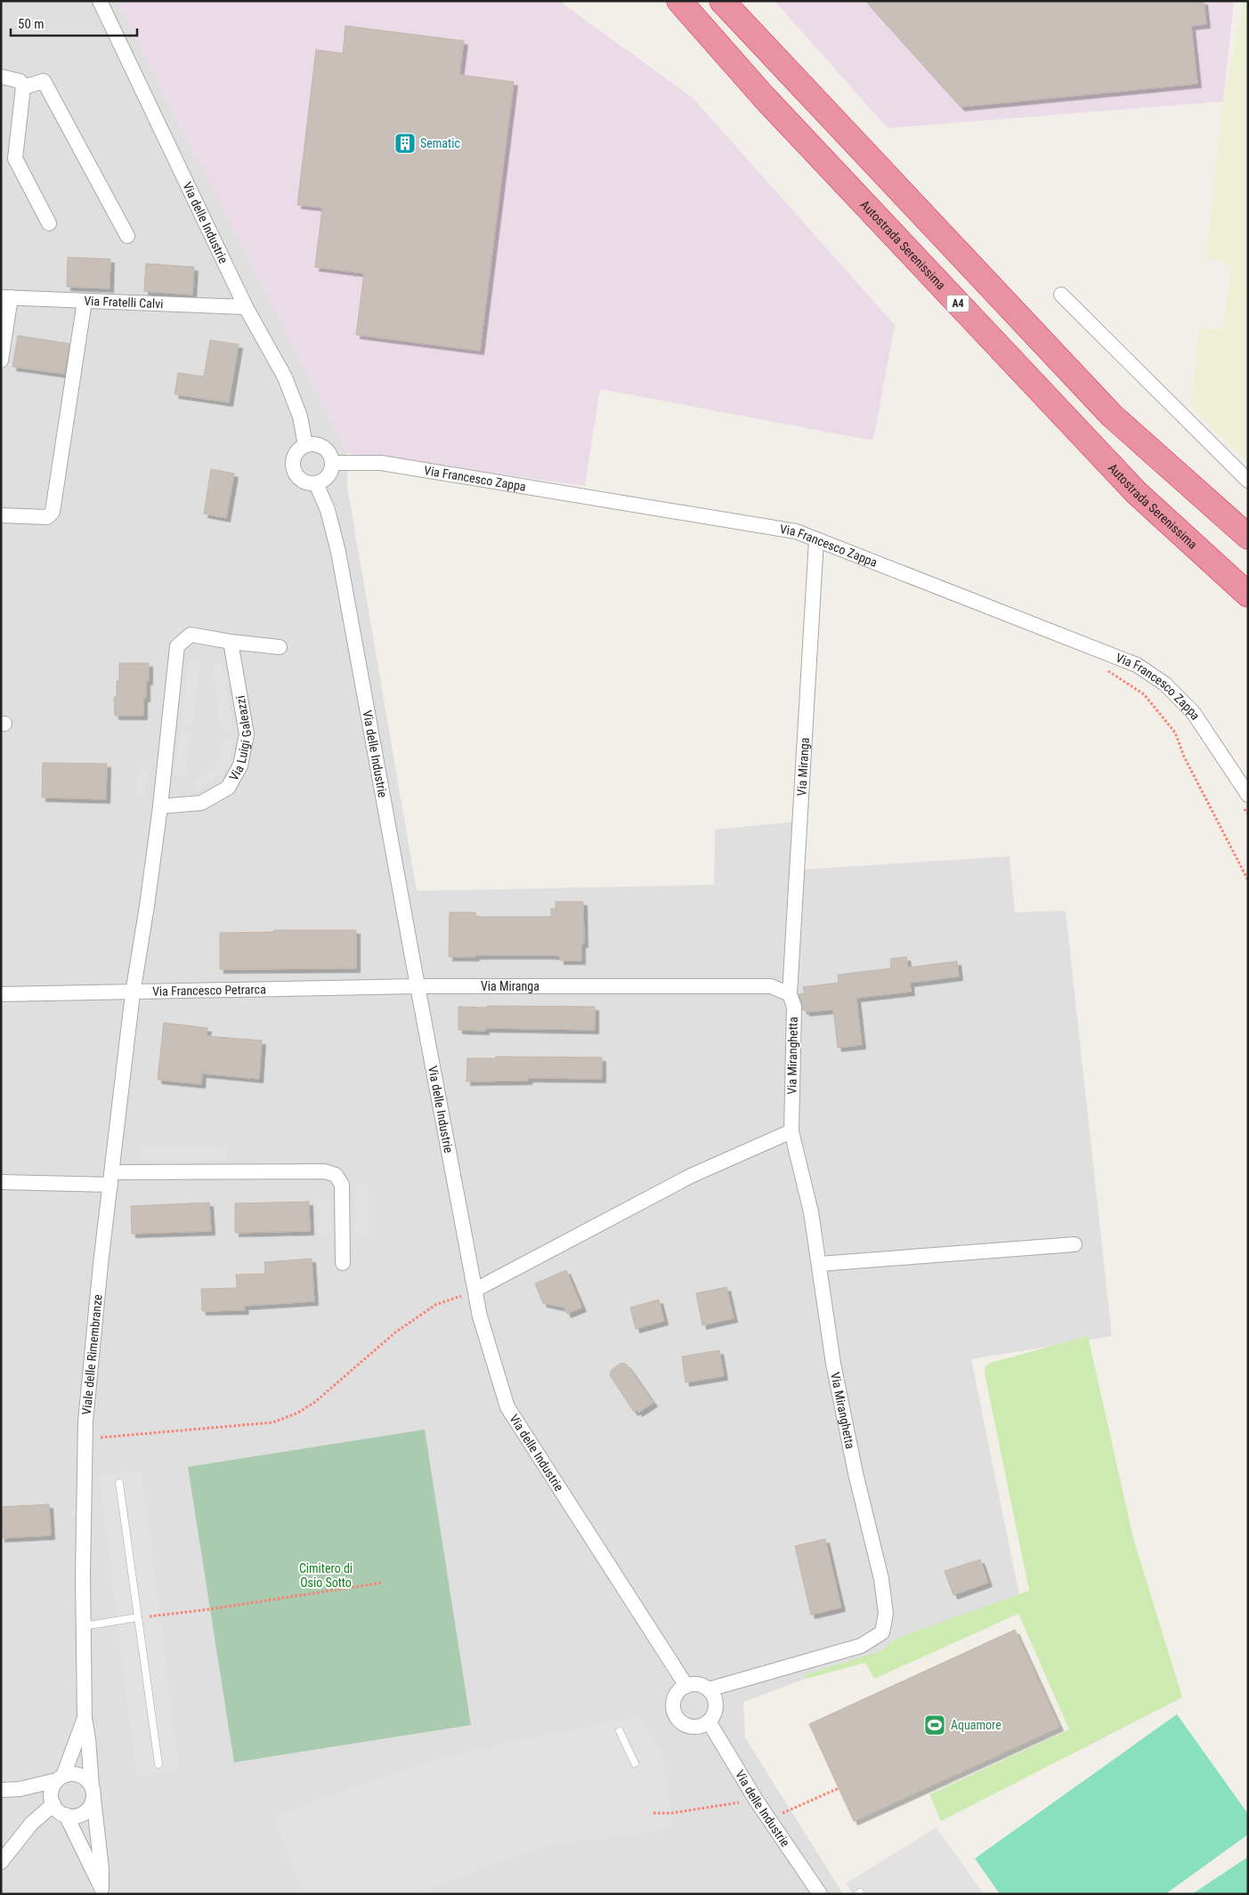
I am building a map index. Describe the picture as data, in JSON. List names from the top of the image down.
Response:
{
  "streets": {
    "highway": ["Autostrada Serenissima", "A4"],
    "street": [
      "Via delle Industrie",
      "Via Fratelli Calvi",
      "Via Francesco Zappa",
      "Via Luigi Galeazzi",
      "Via Miranga",
      "Via Francesco Petrarca",
      "Via Miranghetta",
      "Viale delle Rimembranze"
    ]
  },
  "crossings": [
    ["Via delle Industrie", "Via Fratelli Calvi"],
    ["Via delle Industrie", "Via Francesco Zappa"],
    ["Via delle Industrie", "Via Miranga"],
    ["Via delle Industrie", "Via Francesco Petrarca"],
    ["Via delle Industrie", "Via Miranghetta"],
    ["Via Francesco Zappa", "Via Miranga"],
    ["Via Miranga", "Via Francesco Petrarca"],
    ["Via Miranga", "Via Miranghetta"],
    ["Via Francesco Petrarca", "Viale delle Rimembranze"]
  ],
  "parks": ["Cimitero di Osio Sotto"],
  "places": {
    "building": ["Sematic"],
    "sports": ["Aquamore"]
  },
  "scale_bar": "50 m"
}
